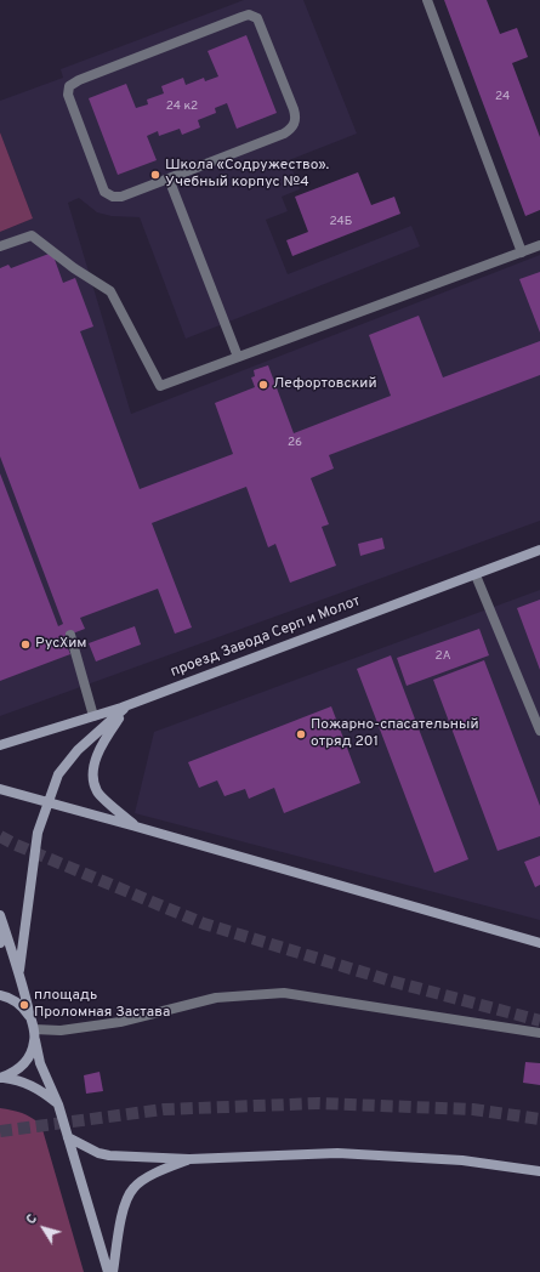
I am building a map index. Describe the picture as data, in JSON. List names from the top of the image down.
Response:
{
  "streets": {
    "street": ["проезд Завода Серп и Молот"]
  },
  "places": [
    "Школа «Содружество». Учебный корпус №4",
    "Лефортовский",
    "РусХим",
    "Пожарно-спасательный отряд 201",
    "площадь Проломная Застава"
  ],
  "house_numbers": [
    "24",
    "24 к2",
    "24Б",
    "26",
    "2А"
  ],
  "north": "top left"
}
